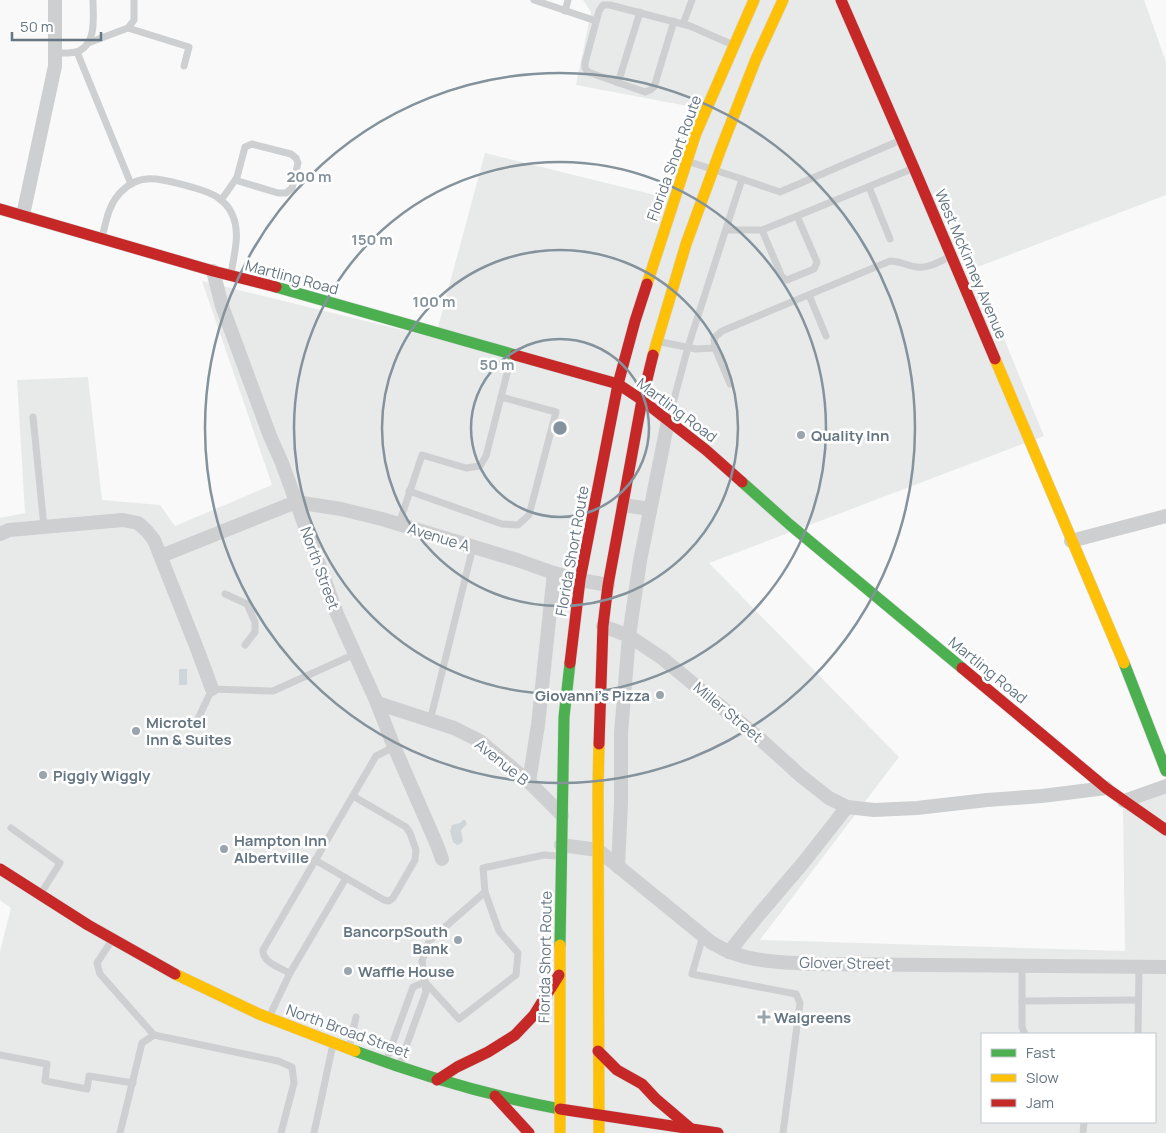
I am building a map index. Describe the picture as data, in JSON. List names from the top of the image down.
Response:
{
  "streets": {
    "main road": [
      "Florida Short Route",
      "West McKinney Avenue",
      "Martling Road",
      "North Broad Street"
    ],
    "street": [
      "Avenue A",
      "North Street",
      "Miller Street",
      "Avenue B",
      "Glover Street"
    ]
  },
  "crossings": [
    ["Florida Short Route", "Martling Road"],
    ["Florida Short Route", "Avenue A"],
    ["Florida Short Route", "Avenue B"],
    ["Florida Short Route", "North Broad Street"],
    ["Martling Road", "North Street"],
    ["Martling Road", "Miller Street"],
    ["Avenue A", "North Street"],
    ["North Street", "Avenue B"]
  ],
  "places": {
    "other": [
      "Quality Inn",
      "Giovanni's Pizza",
      "Microtel Inn & Suites",
      "Piggly Wiggly",
      "Hampton Inn Albertville",
      "BancorpSouth Bank",
      "Waffle House"
    ],
    "health": ["Walgreens"]
  },
  "legend": ["Fast", "Slow", "Jam"],
  "scale_bar": "50 m",
  "rings": [
    "200 m",
    "150 m",
    "100 m",
    "50 m"
  ]
}
